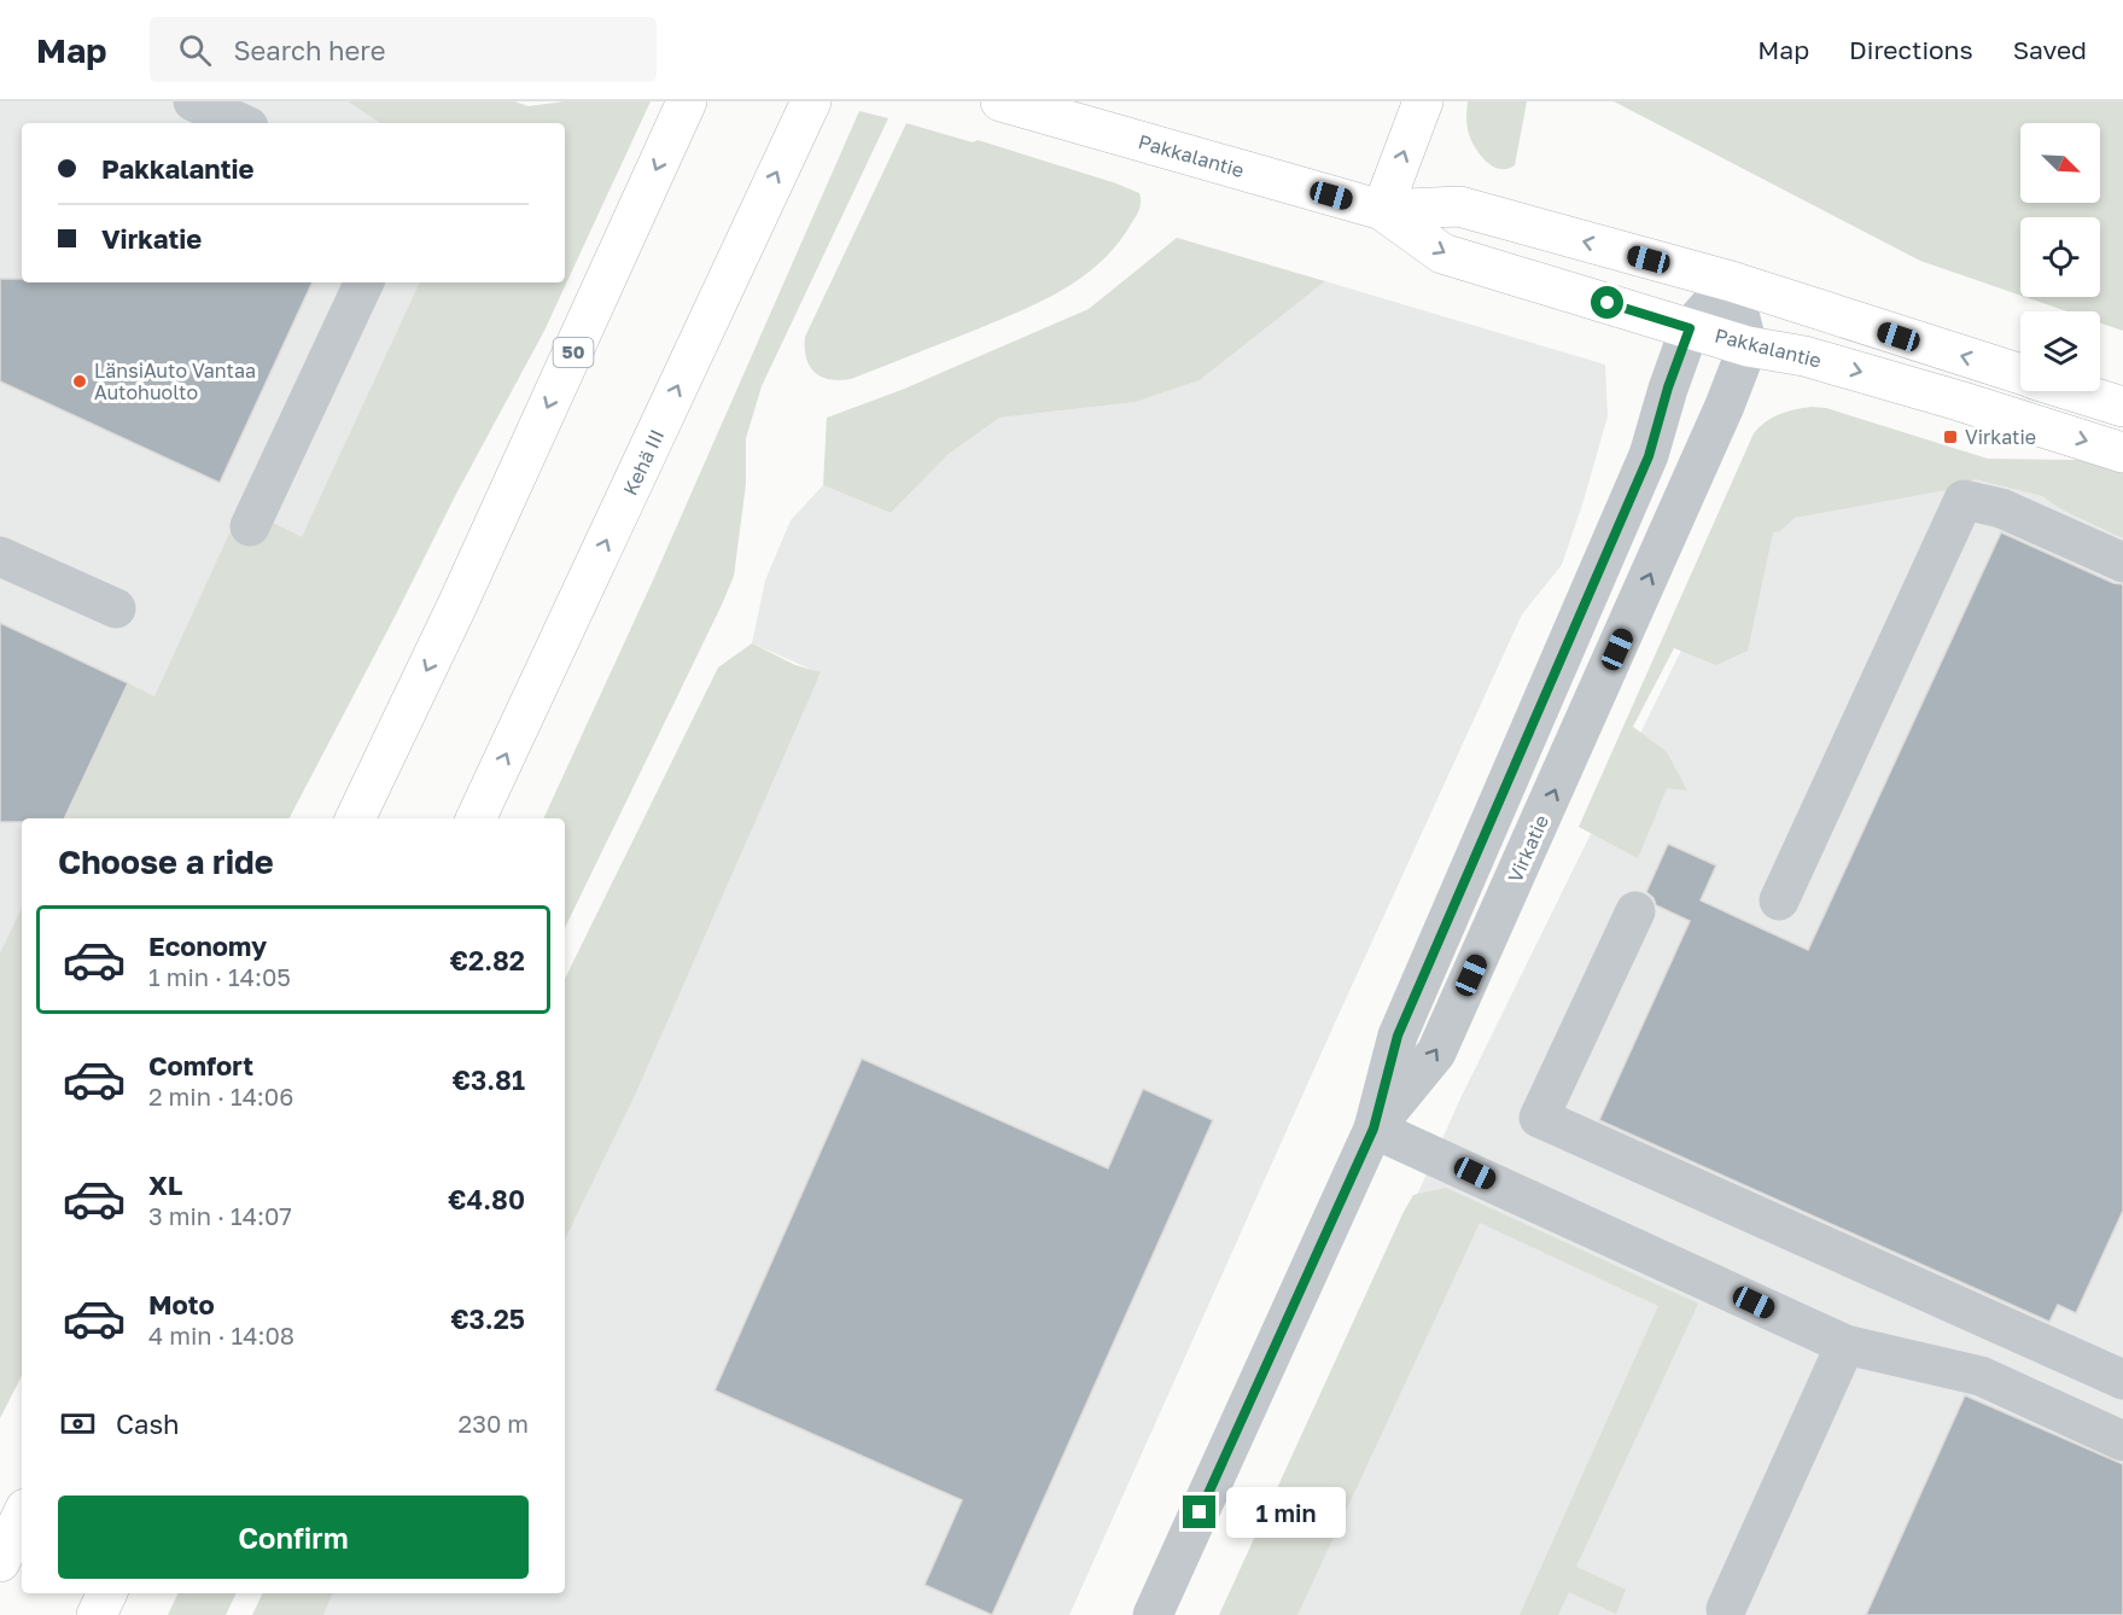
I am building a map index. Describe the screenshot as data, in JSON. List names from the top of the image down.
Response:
{
  "streets": {
    "main road": ["Pakkalantie", "50", "Kehä III"],
    "street": ["Virkatie"]
  },
  "crossings": [
    ["Pakkalantie", "Virkatie"]
  ],
  "places": {
    "other": ["LänsiAuto Vantaa Autohuolto"],
    "transit": ["Virkatie"]
  },
  "north": "bottom right",
  "page": {
    "header": "Map",
    "search": "Search here",
    "nav": ["Map", "Directions", "Saved"],
    "banner": ["Pakkalantie", "Virkatie"],
    "heading": "Choose a ride",
    "list": [
      {
        "name": "Economy",
        "note": "1 min · 14:05",
        "value": "€2.82"
      },
      {
        "name": "Comfort",
        "note": "2 min · 14:06",
        "value": "€3.81"
      },
      {
        "name": "XL",
        "note": "3 min · 14:07",
        "value": "€4.80"
      },
      {
        "name": "Moto",
        "note": "4 min · 14:08",
        "value": "€3.25"
      }
    ],
    "pay": ["Cash", "230 m"],
    "buttons": "Confirm",
    "bubble": "1 min"
  }
}
